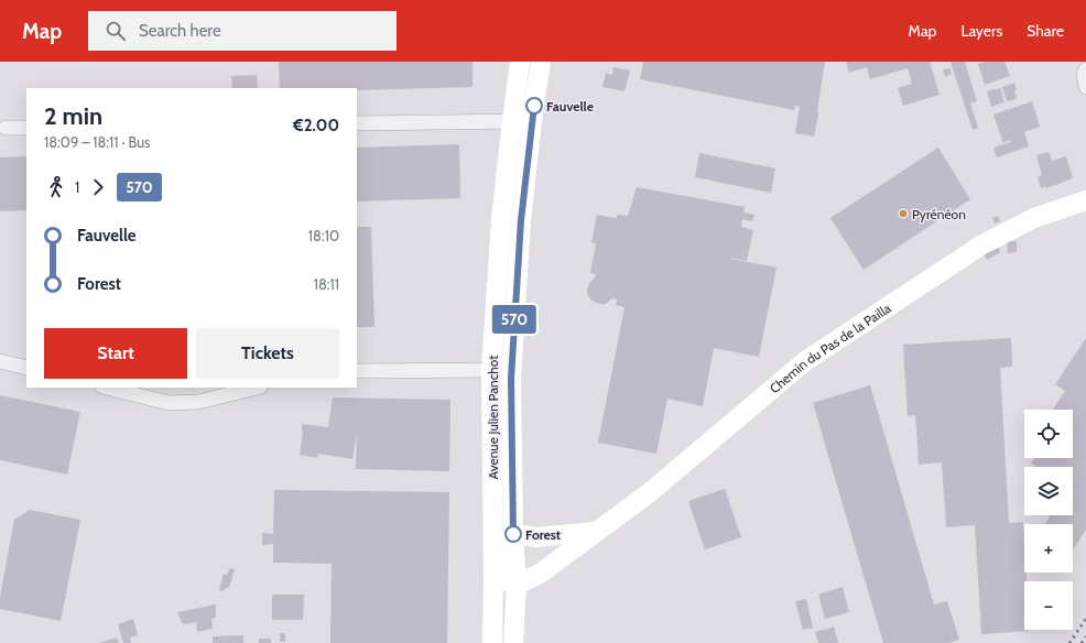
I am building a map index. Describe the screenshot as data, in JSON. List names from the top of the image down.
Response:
{
  "streets": {
    "main road": ["Chemin du Pas de la Pailla", "Avenue Julien Panchot"]
  },
  "crossings": [
    ["Chemin du Pas de la Pailla", "Avenue Julien Panchot"]
  ],
  "places": ["Fauvelle", "Pyrénéon", "Forest"],
  "lines": ["bus line 570"],
  "page": {
    "header": "Map",
    "search": "Search here",
    "nav": ["Map", "Layers", "Share"],
    "on_map": "570",
    "heading": ["2 min", "18:09 – 18:11 · Bus", "€2.00"],
    "legs": ["1", "570"],
    "list": [
      {
        "name": "Fauvelle",
        "value": "18:10"
      },
      {
        "name": "Forest",
        "value": "18:11"
      }
    ],
    "buttons": ["Start", "Tickets"],
    "map_buttons": ["+", "−"]
  }
}
